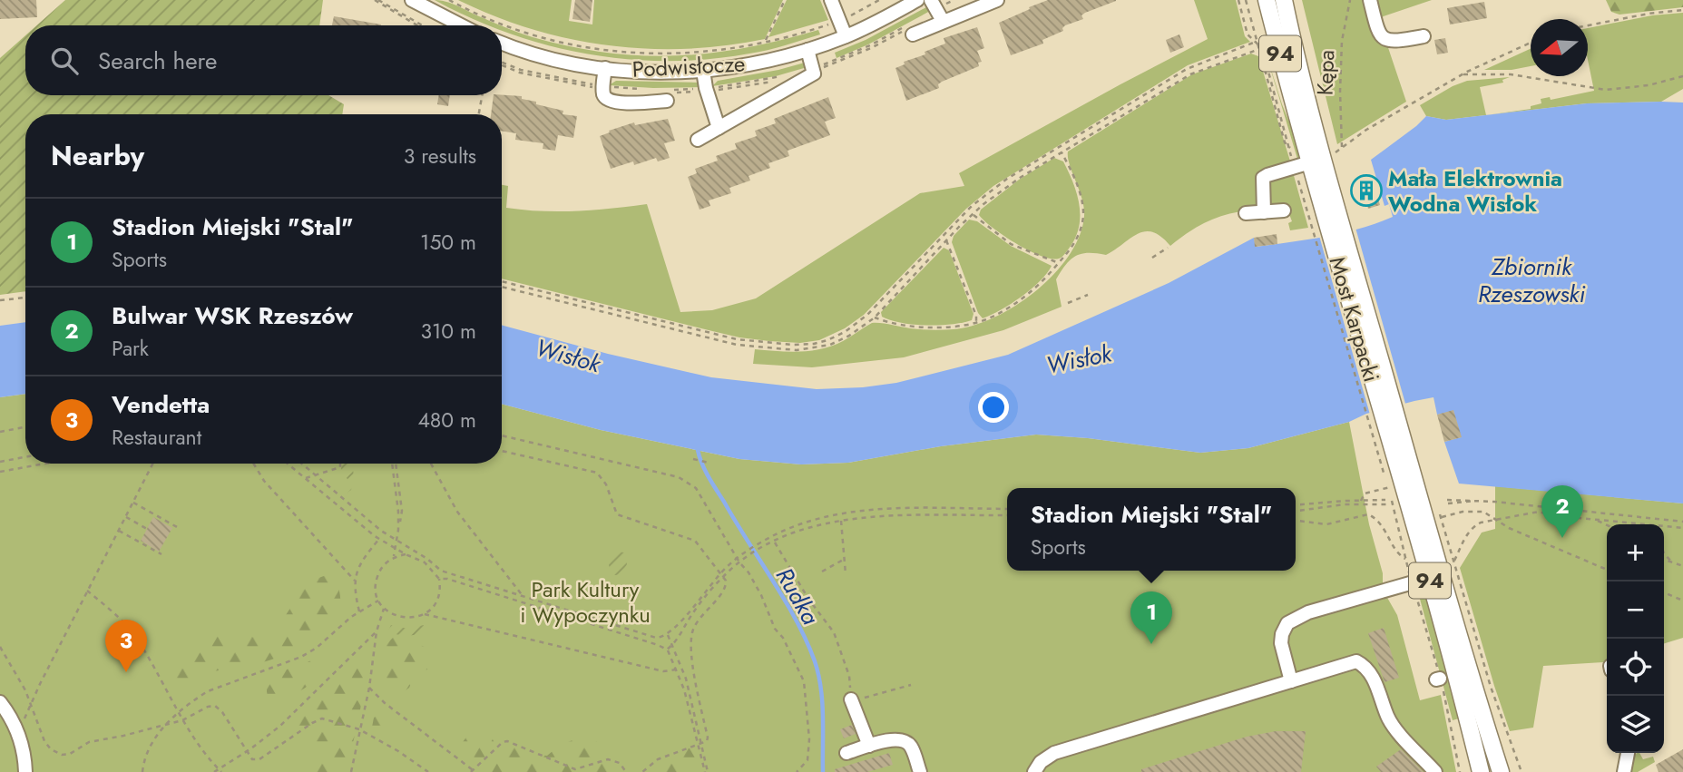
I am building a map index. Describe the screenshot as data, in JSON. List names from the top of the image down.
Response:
{
  "streets": {
    "main road": ["94", "Most Karpacki"],
    "street": ["Podwisłocze"],
    "path": ["Kępa"]
  },
  "crossings": [
    ["94", "Kępa"],
    ["94", "Most Karpacki"],
    ["Kępa", "Most Karpacki"]
  ],
  "water": ["Zbiornik Rzeszowski", "Wisłok", "Rudka"],
  "parks": ["Park Kultury i Wypoczynku"],
  "places": {
    "building": ["Mała Elektrownia Wodna Wisłok"]
  },
  "north": "left",
  "page": {
    "search": "Search here",
    "heading": ["Nearby", "3 results"],
    "list": [
      {
        "mark": "1",
        "name": "Stadion Miejski \"Stal\"",
        "note": "Sports",
        "value": "150 m"
      },
      {
        "mark": "2",
        "name": "Bulwar WSK Rzeszów",
        "note": "Park",
        "value": "310 m"
      },
      {
        "mark": "3",
        "name": "Vendetta",
        "note": "Restaurant",
        "value": "480 m"
      }
    ],
    "pins": ["2", "1", "3"],
    "popup": ["Stadion Miejski \"Stal\"", "Sports"],
    "map_buttons": ["+", "−"]
  }
}
